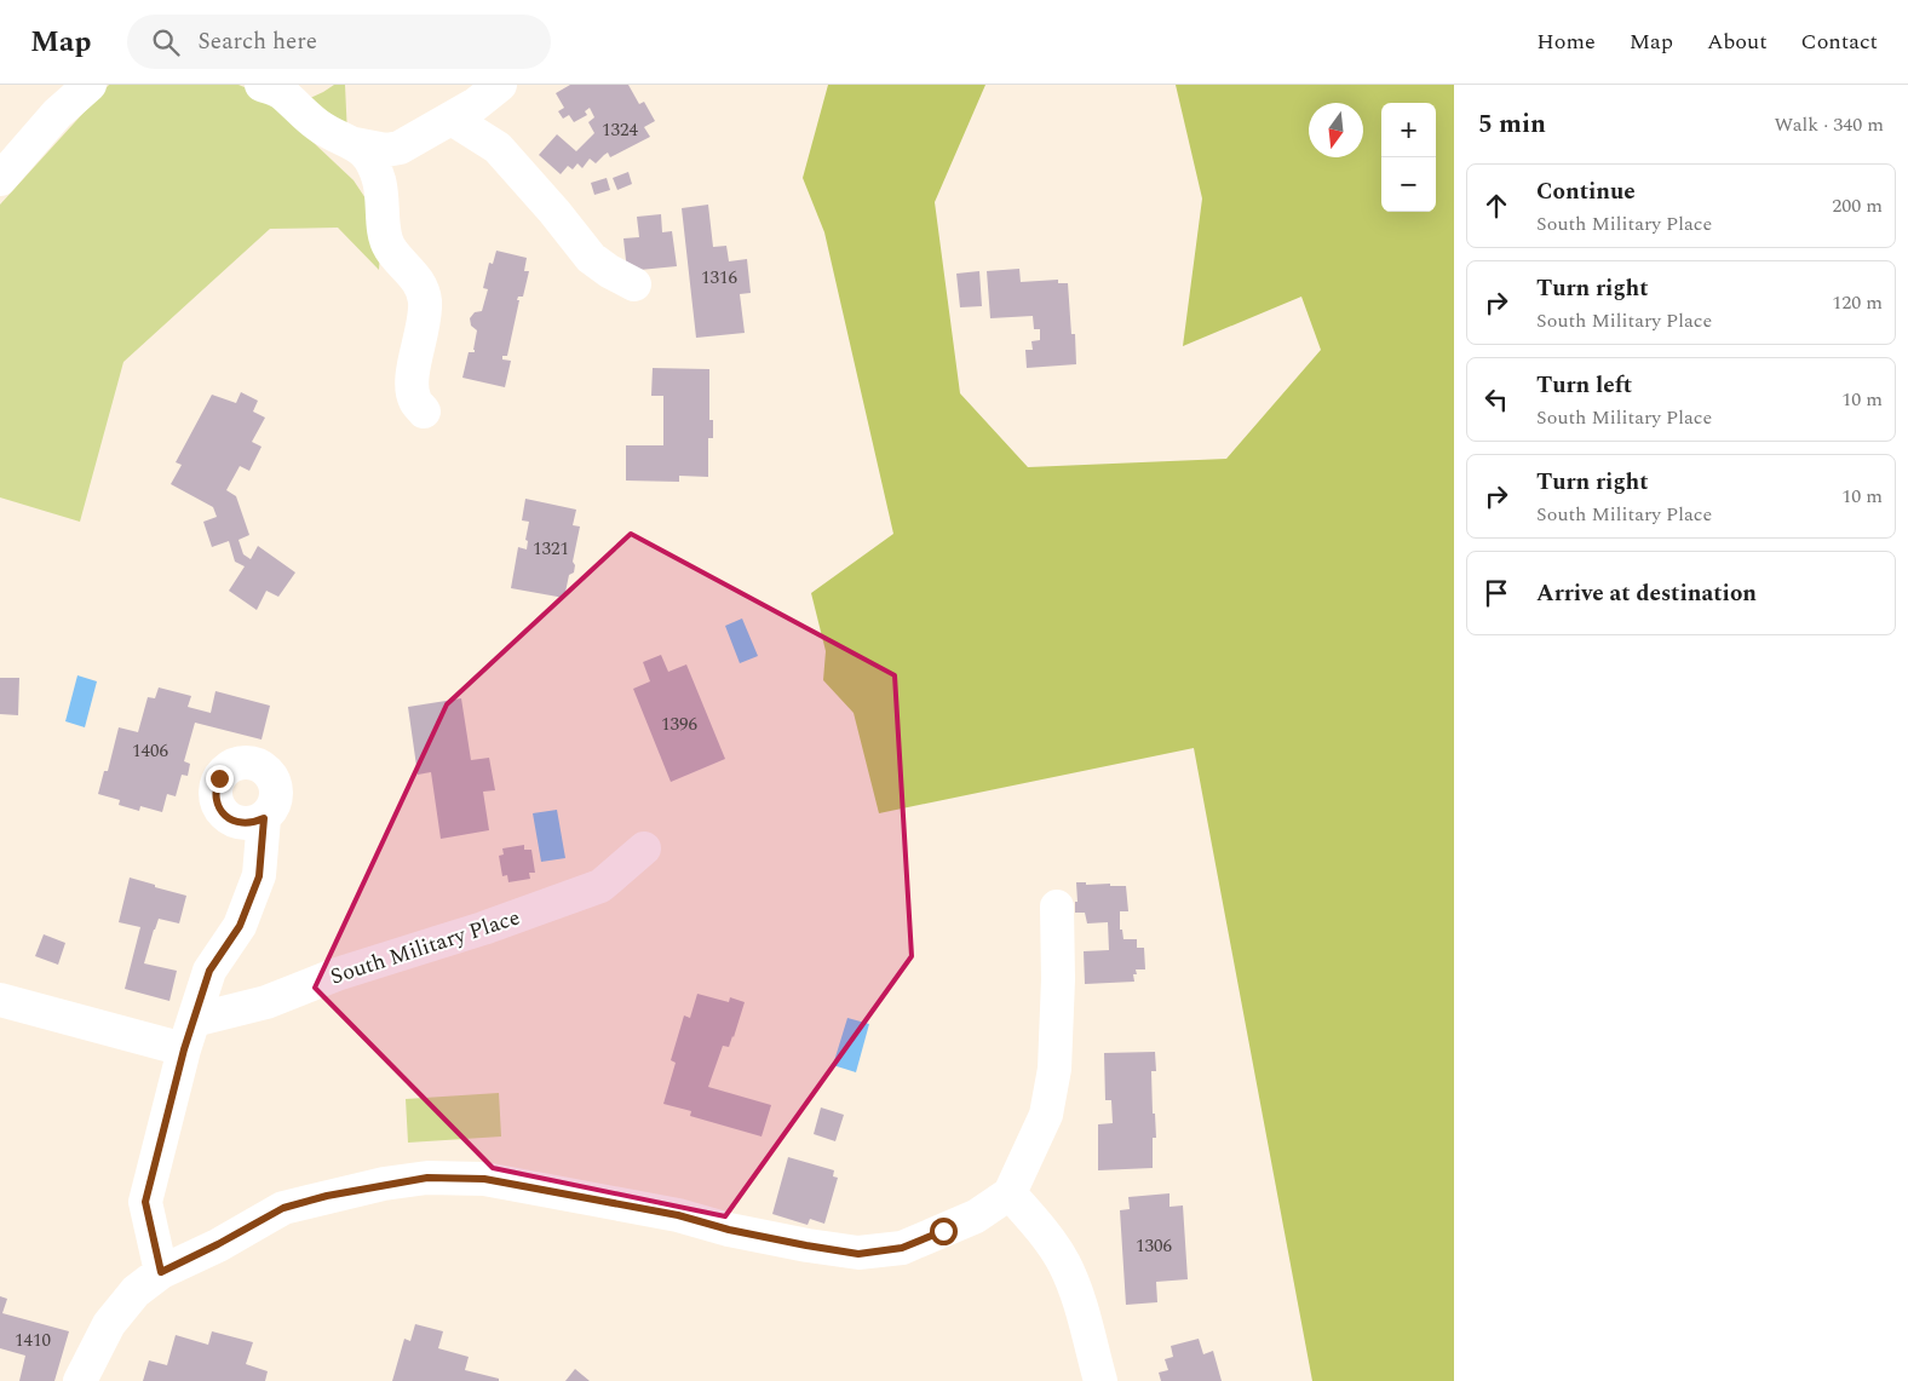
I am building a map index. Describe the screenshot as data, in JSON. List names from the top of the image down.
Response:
{
  "streets": {
    "street": ["South Military Place"]
  },
  "house_numbers": [
    "1324",
    "1316",
    "1321",
    "1396",
    "1406",
    "1306",
    "1410"
  ],
  "north": "bottom",
  "page": {
    "header": "Map",
    "search": "Search here",
    "nav": [
      "Home",
      "Map",
      "About",
      "Contact"
    ],
    "heading": ["5 min", "Walk · 340 m"],
    "map_buttons": ["+", "−"],
    "list": [
      ["Continue", "South Military Place", "200 m"],
      ["Turn right", "South Military Place", "120 m"],
      ["Turn left", "South Military Place", "10 m"],
      ["Turn right", "South Military Place", "10 m"],
      "Arrive at destination"
    ]
  }
}
